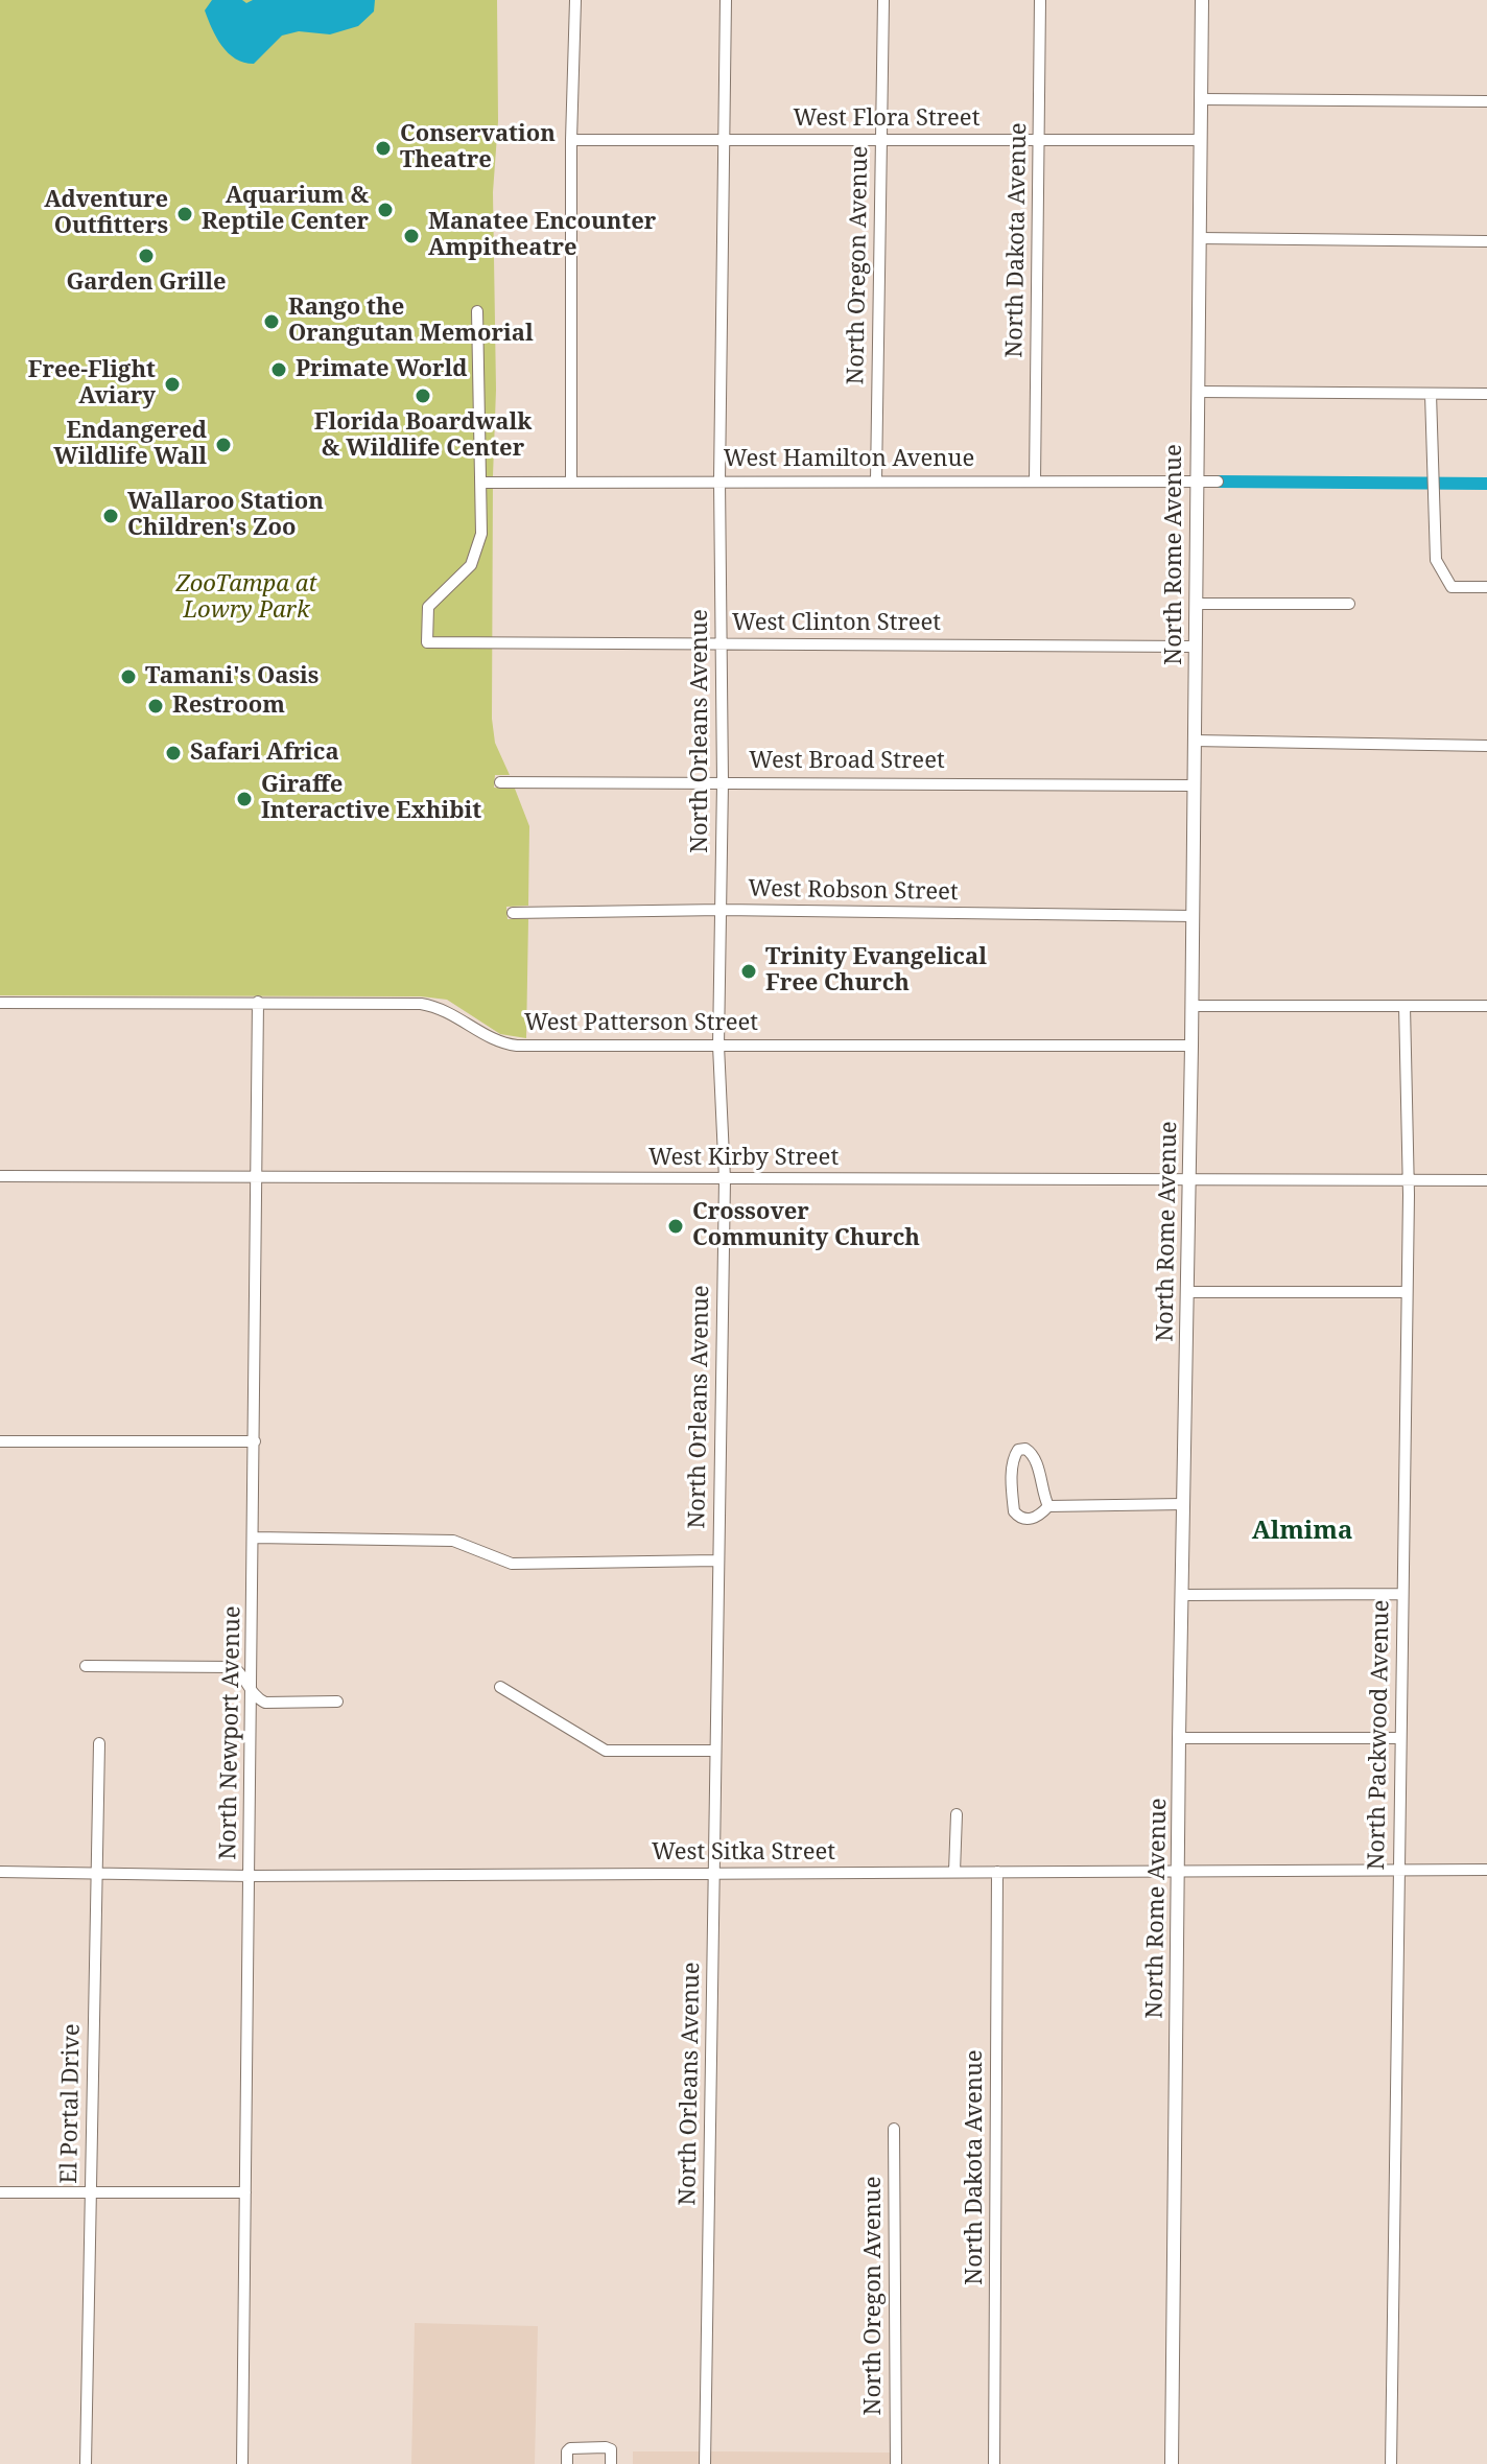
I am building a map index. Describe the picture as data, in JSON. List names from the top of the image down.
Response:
{
  "streets": {
    "street": [
      "West Flora Street",
      "North Dakota Avenue",
      "North Oregon Avenue",
      "West Hamilton Avenue",
      "North Rome Avenue",
      "West Clinton Street",
      "North Orleans Avenue",
      "West Broad Street",
      "West Robson Street",
      "West Patterson Street",
      "West Kirby Street",
      "North Newport Avenue",
      "North Packwood Avenue",
      "West Sitka Street",
      "El Portal Drive"
    ]
  },
  "crossings": [
    ["West Flora Street", "North Dakota Avenue"],
    ["West Flora Street", "North Oregon Avenue"],
    ["West Flora Street", "North Rome Avenue"],
    ["West Flora Street", "North Orleans Avenue"],
    ["North Dakota Avenue", "West Hamilton Avenue"],
    ["North Dakota Avenue", "West Sitka Street"],
    ["North Oregon Avenue", "West Hamilton Avenue"],
    ["West Hamilton Avenue", "North Rome Avenue"],
    ["West Hamilton Avenue", "West Clinton Street"],
    ["West Hamilton Avenue", "North Orleans Avenue"],
    ["North Rome Avenue", "West Clinton Street"],
    ["North Rome Avenue", "West Broad Street"],
    ["North Rome Avenue", "West Robson Street"],
    ["North Rome Avenue", "West Patterson Street"],
    ["North Rome Avenue", "West Kirby Street"],
    ["North Rome Avenue", "West Sitka Street"],
    ["West Clinton Street", "North Orleans Avenue"],
    ["North Orleans Avenue", "West Broad Street"],
    ["North Orleans Avenue", "West Robson Street"],
    ["North Orleans Avenue", "West Patterson Street"],
    ["North Orleans Avenue", "West Kirby Street"],
    ["North Orleans Avenue", "West Sitka Street"],
    ["West Patterson Street", "North Newport Avenue"],
    ["West Kirby Street", "North Newport Avenue"],
    ["West Kirby Street", "North Packwood Avenue"],
    ["North Newport Avenue", "West Sitka Street"],
    ["North Packwood Avenue", "West Sitka Street"],
    ["West Sitka Street", "El Portal Drive"]
  ],
  "districts": ["Almima"],
  "parks": ["ZooTampa at Lowry Park"],
  "places": [
    "Conservation Theatre",
    "Aquarium & Reptile Center",
    "Adventure Outfitters",
    "Manatee Encounter Ampitheatre",
    "Garden Grille",
    "Rango the Orangutan Memorial",
    "Primate World",
    "Free-Flight Aviary",
    "Florida Boardwalk & Wildlife Center",
    "Endangered Wildlife Wall",
    "Wallaroo Station Children's Zoo",
    "Tamani's Oasis",
    "Restroom",
    "Safari Africa",
    "Giraffe Interactive Exhibit",
    "Trinity Evangelical Free Church",
    "Crossover Community Church"
  ]
}
